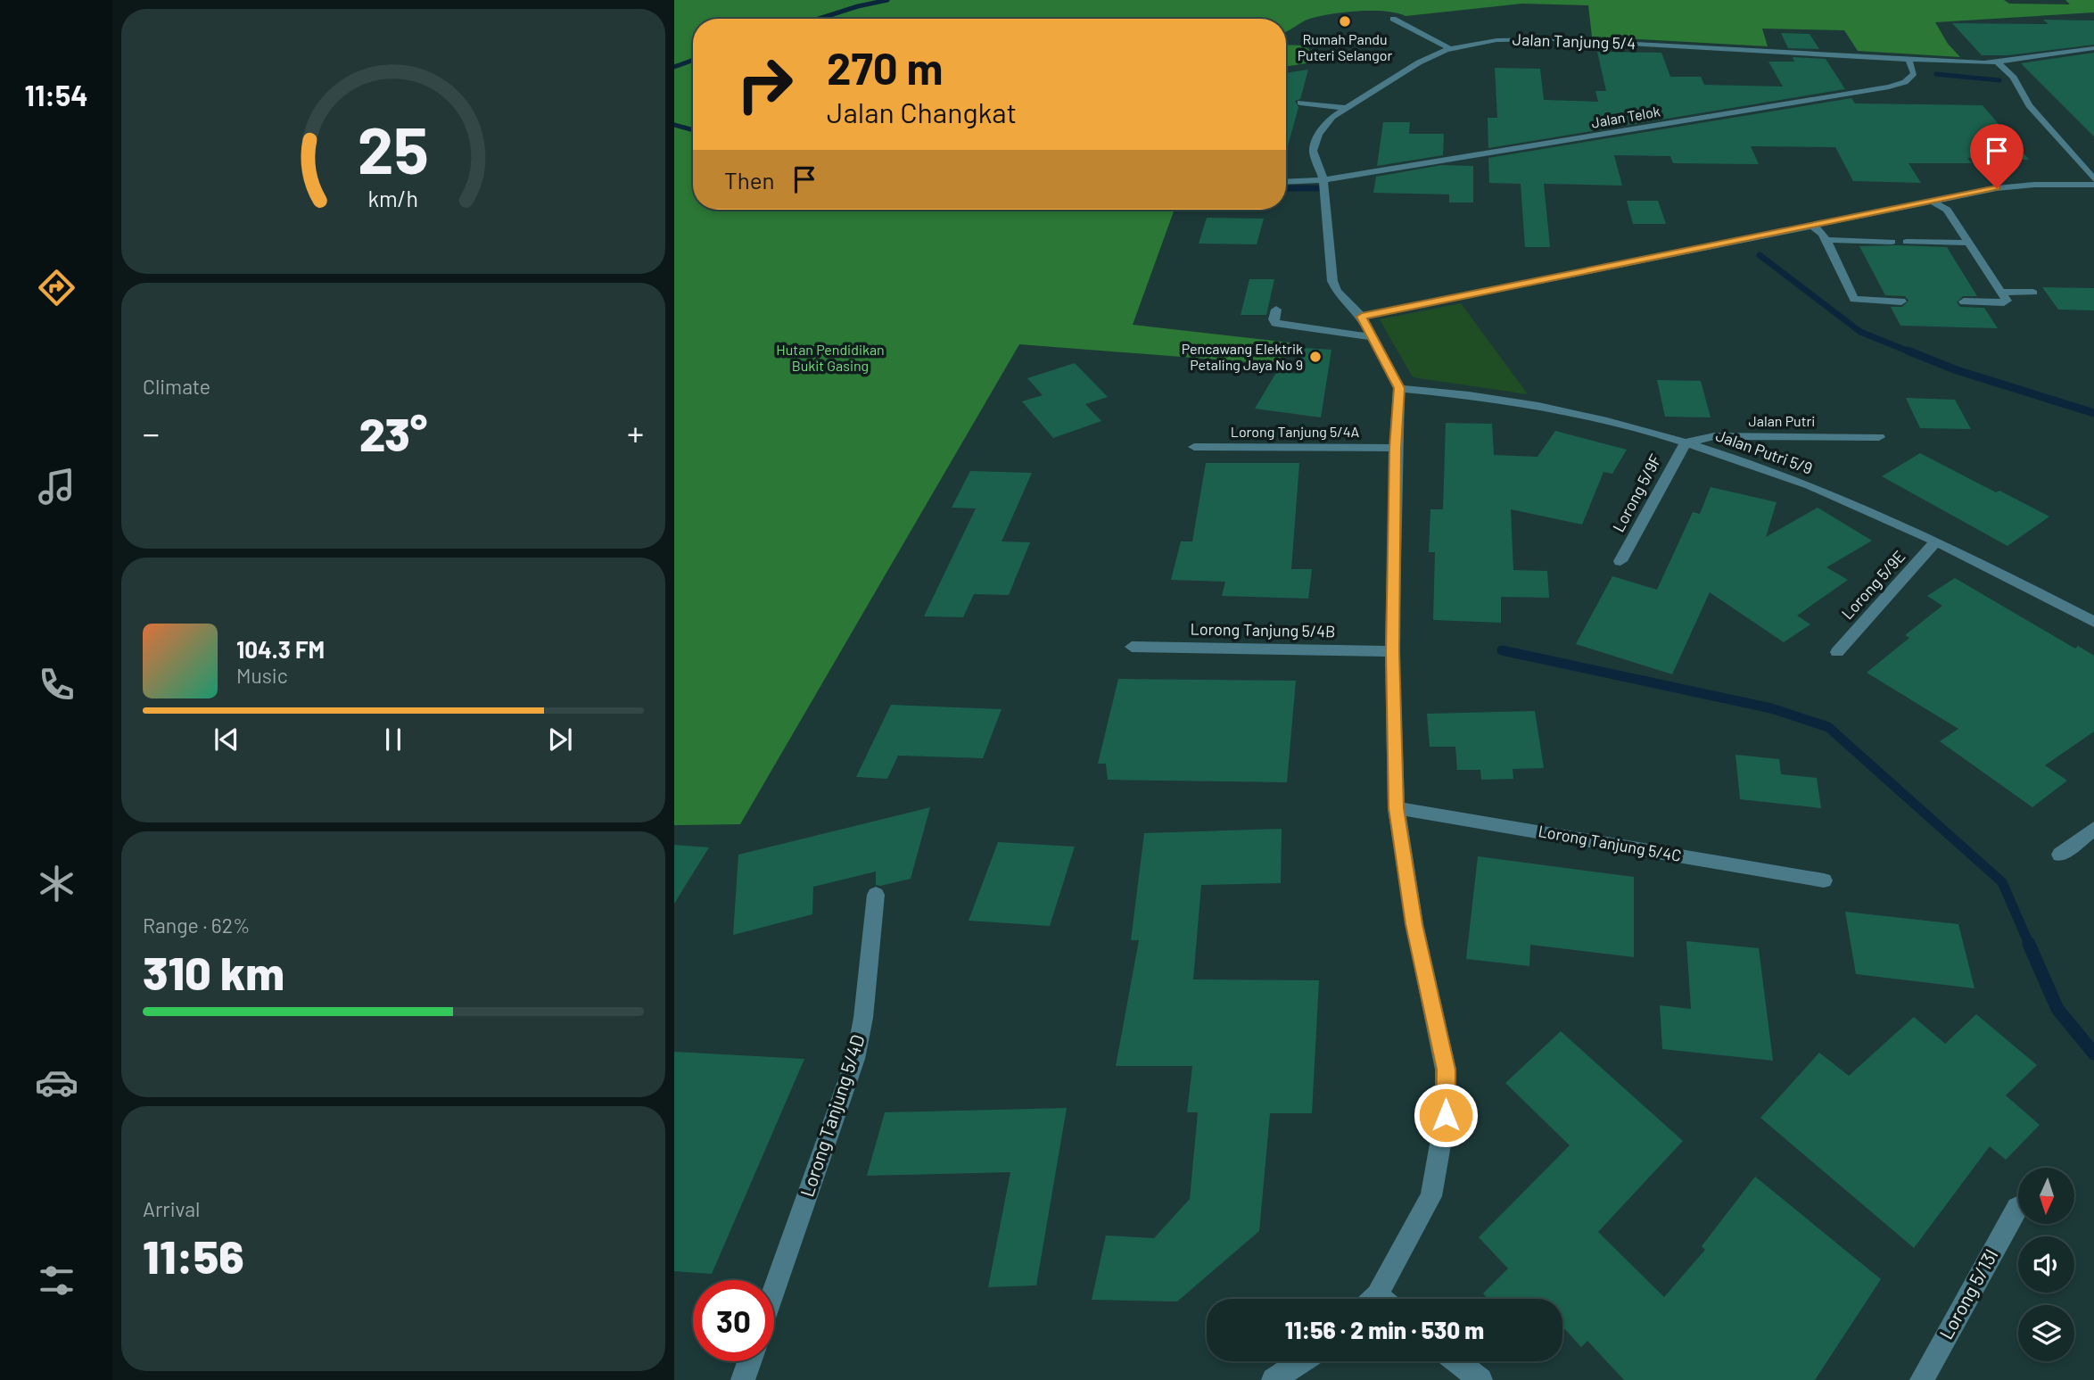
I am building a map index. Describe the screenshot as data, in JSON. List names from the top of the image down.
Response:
{
  "streets": {
    "street": [
      "Jalan Tanjung 5/4",
      "Jalan Telok",
      "Jalan Putri",
      "Lorong Tanjung 5/4A",
      "Jalan Putri 5/9",
      "Lorong 5/9F",
      "Lorong 5/9E",
      "Lorong Tanjung 5/4B",
      "Lorong Tanjung 5/4C",
      "Lorong Tanjung 5/4D",
      "Lorong 5/13I"
    ]
  },
  "crossings": [
    ["Jalan Tanjung 5/4", "Jalan Telok"],
    ["Jalan Tanjung 5/4", "Jalan Putri 5/9"],
    ["Jalan Putri", "Jalan Putri 5/9"],
    ["Jalan Putri", "Lorong 5/9F"],
    ["Jalan Putri 5/9", "Lorong 5/9F"],
    ["Jalan Putri 5/9", "Lorong 5/9E"]
  ],
  "parks": ["Hutan Pendidikan Bukit Gasing"],
  "places": ["Rumah Pandu Puteri Selangor", "Pencawang Elektrik Petaling Jaya No 9"],
  "north": "bottom",
  "page": {
    "tabs": "11:54",
    "turn": ["270 m", "Jalan Changkat"],
    "then": "Then",
    "tile": [
      "Climate",
      ["Range · 62%", "310 km"],
      ["Arrival", "11:56"]
    ],
    "heat": ["−", "23°", "+"],
    "song": ["104.3 FM", "Music"],
    "limit": "30",
    "trip": "11:56 · 2 min · 530 m",
    "gauge": ["25", "km/h"]
  }
}
